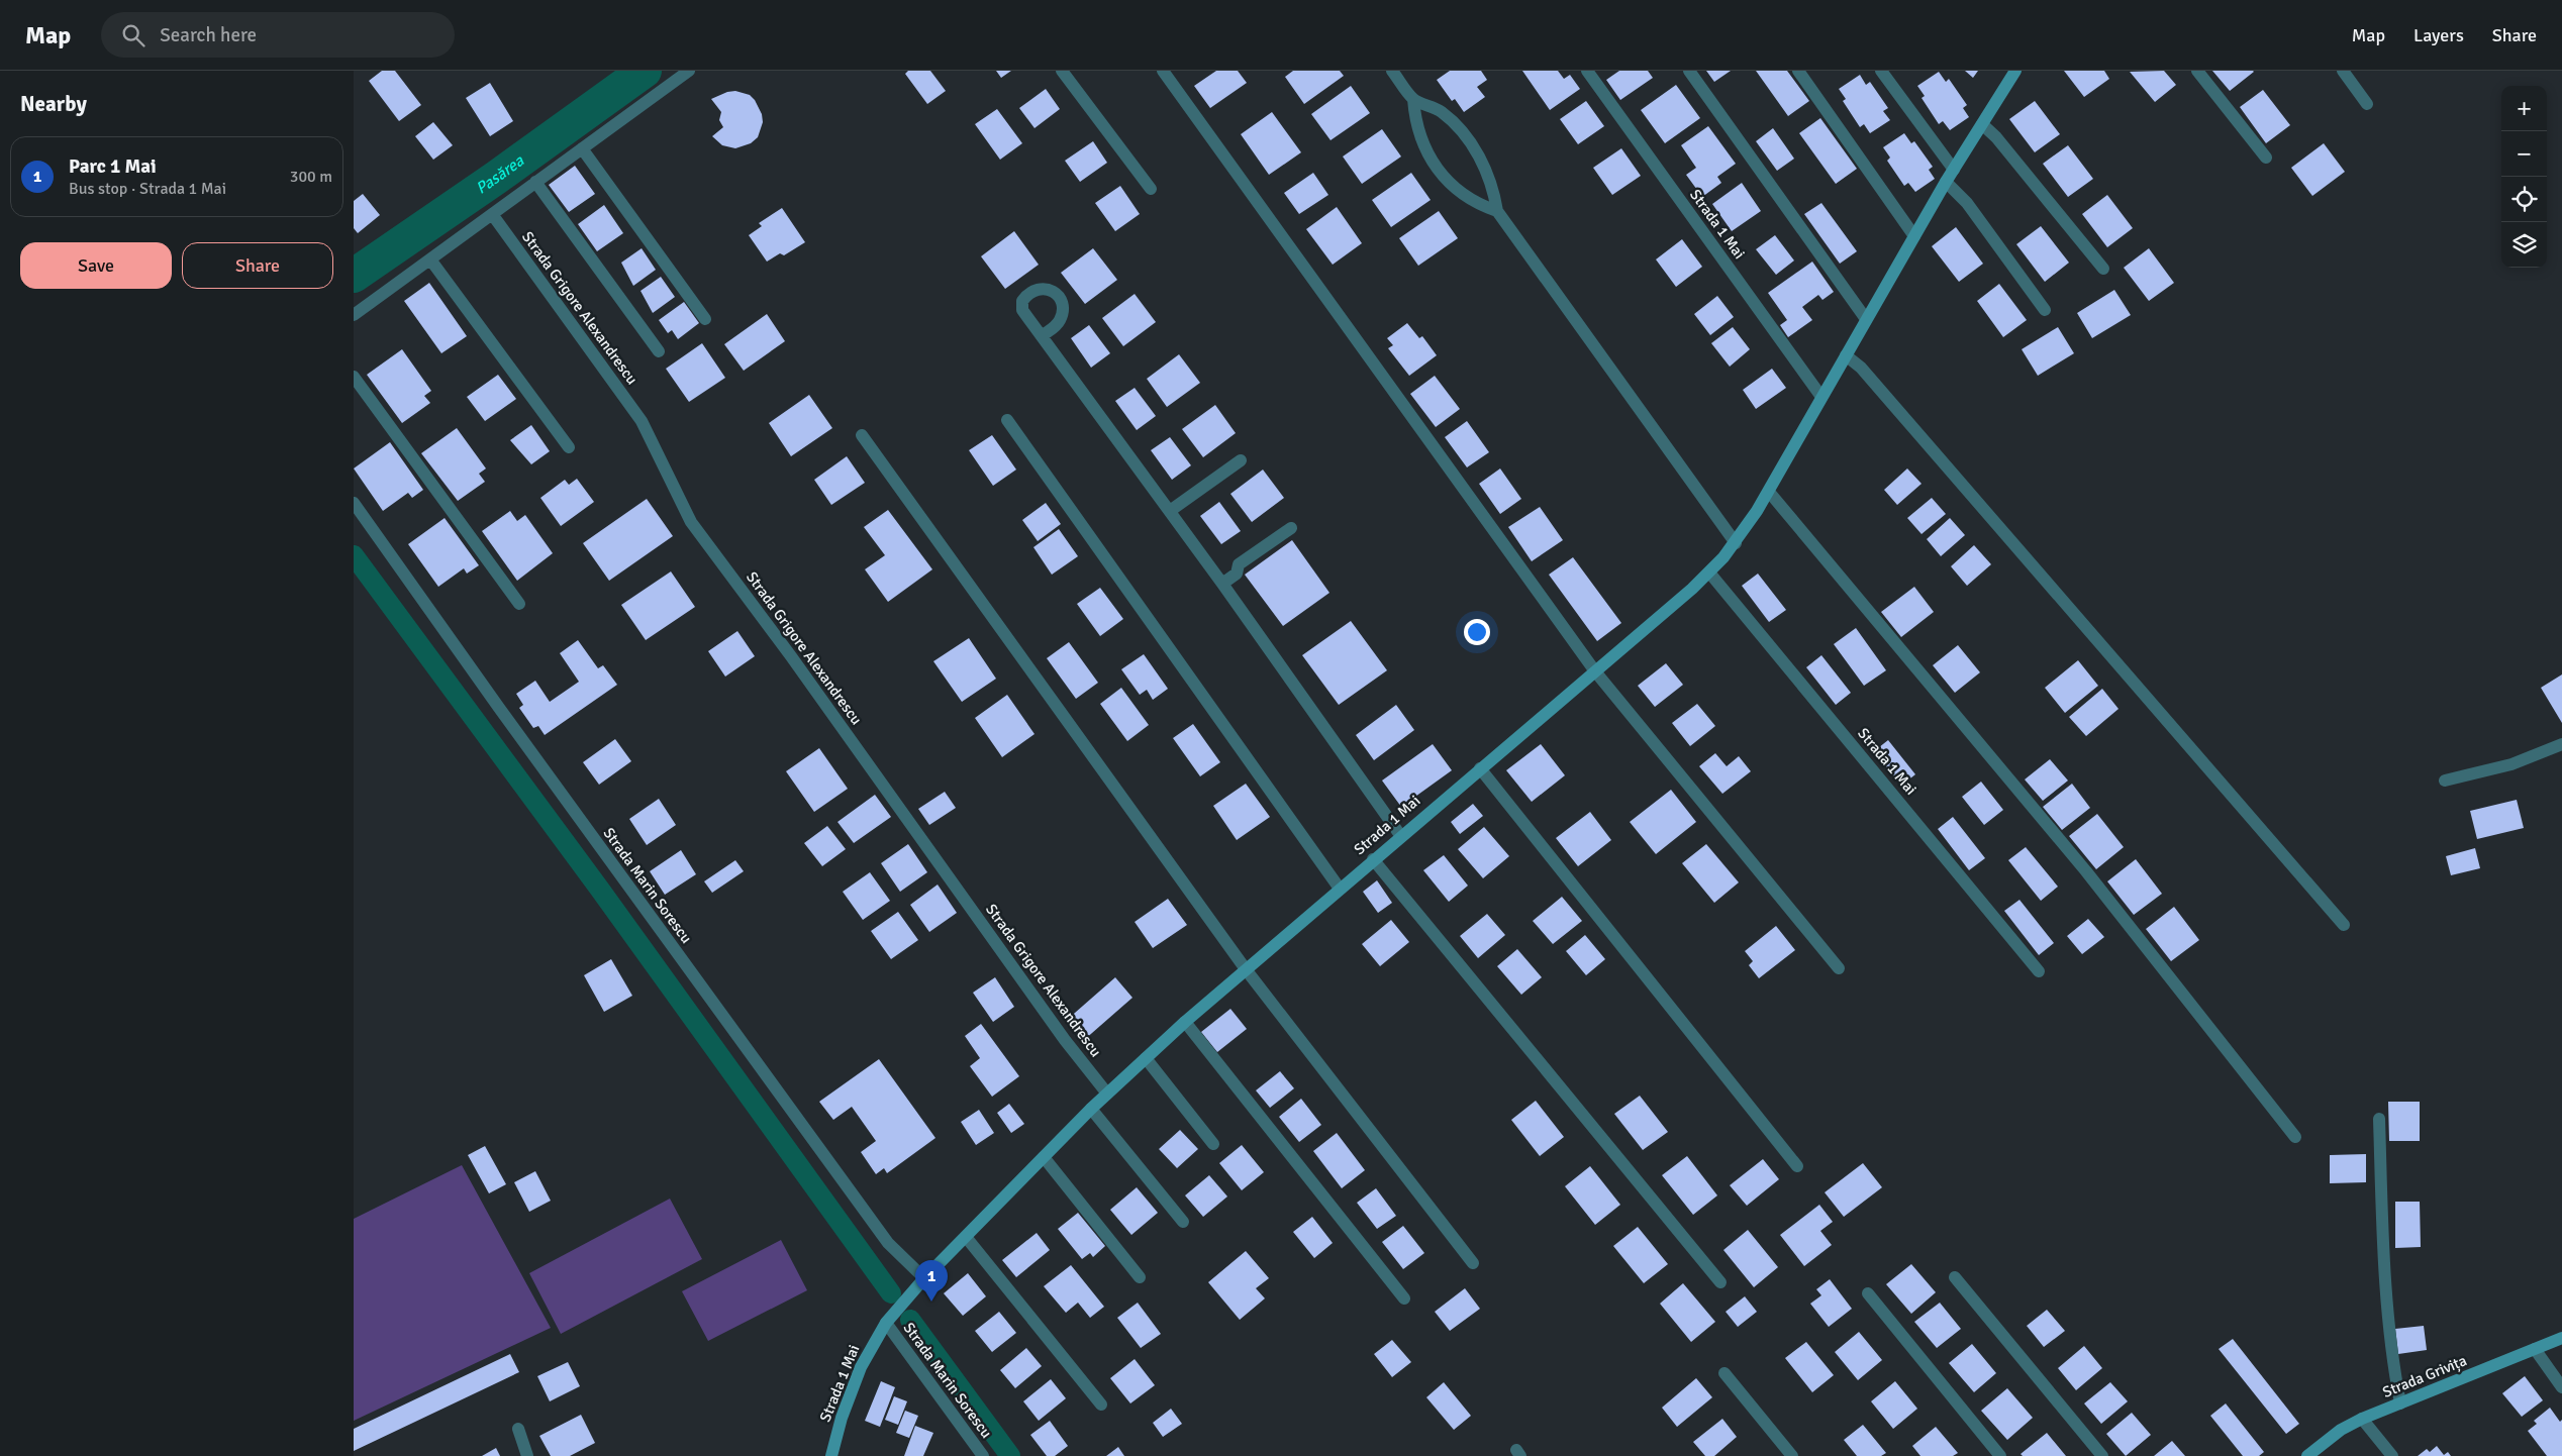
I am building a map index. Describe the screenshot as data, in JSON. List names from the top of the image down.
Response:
{
  "streets": {
    "street": [
      "Strada 1 Mai",
      "Strada Grigore Alexandrescu",
      "Strada Marin Sorescu",
      "Strada Grivița"
    ]
  },
  "crossings": [
    ["Strada 1 Mai", "Strada Grigore Alexandrescu"],
    ["Strada 1 Mai", "Strada Marin Sorescu"]
  ],
  "water": ["Pasărea"],
  "page": {
    "header": "Map",
    "search": "Search here",
    "nav": ["Map", "Layers", "Share"],
    "heading": "Nearby",
    "map_buttons": ["+", "−"],
    "list": [
      {
        "mark": "1",
        "name": "Parc 1 Mai",
        "note": "Bus stop · Strada 1 Mai",
        "value": "300 m"
      }
    ],
    "buttons": ["Save", "Share"],
    "pins": "1"
  }
}
